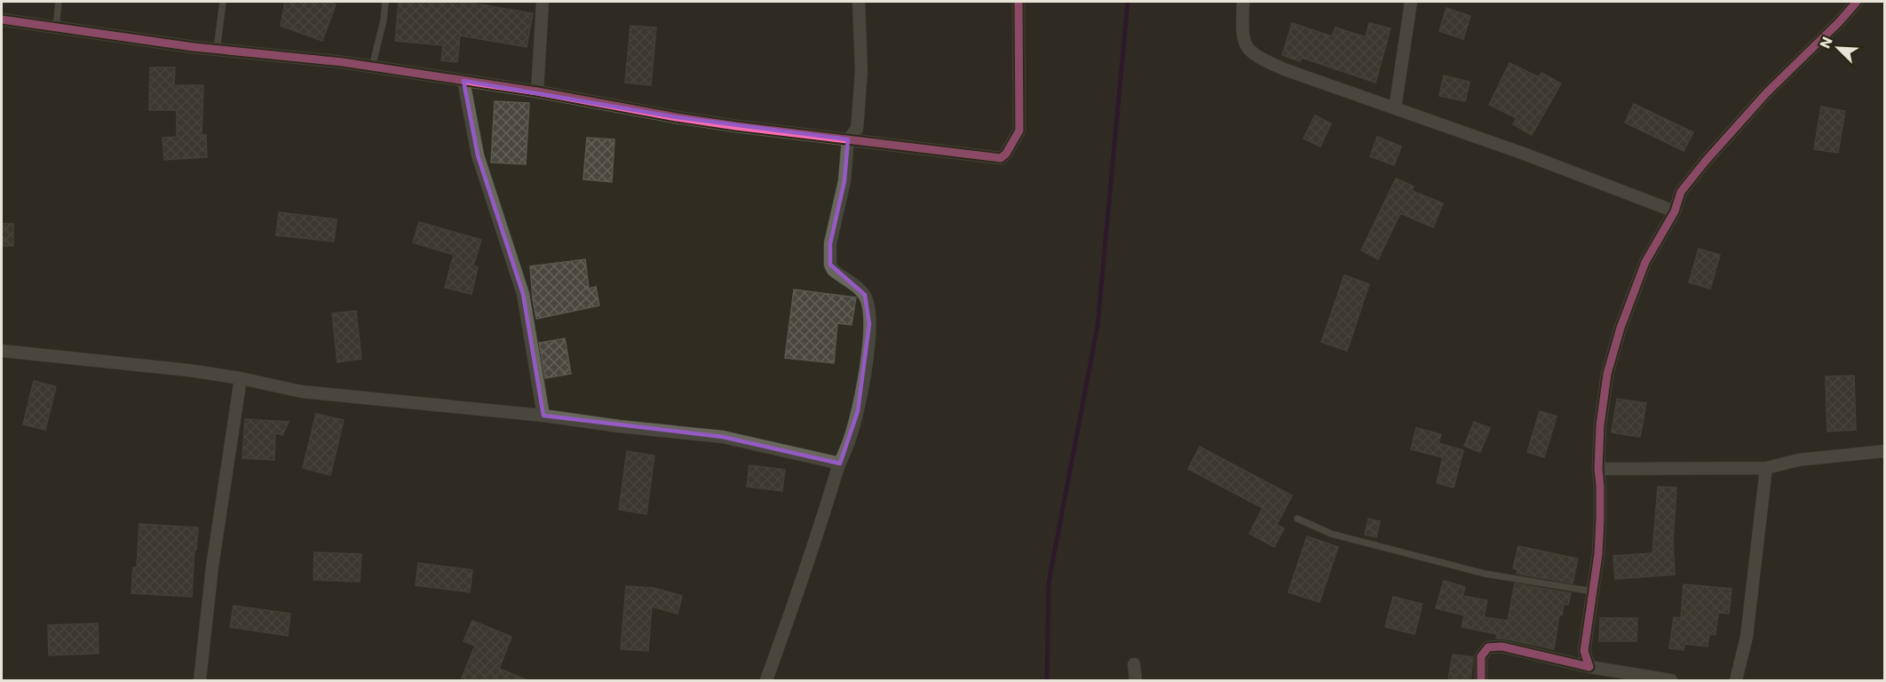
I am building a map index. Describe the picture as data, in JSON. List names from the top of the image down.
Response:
{
  "north": "top left"
}
